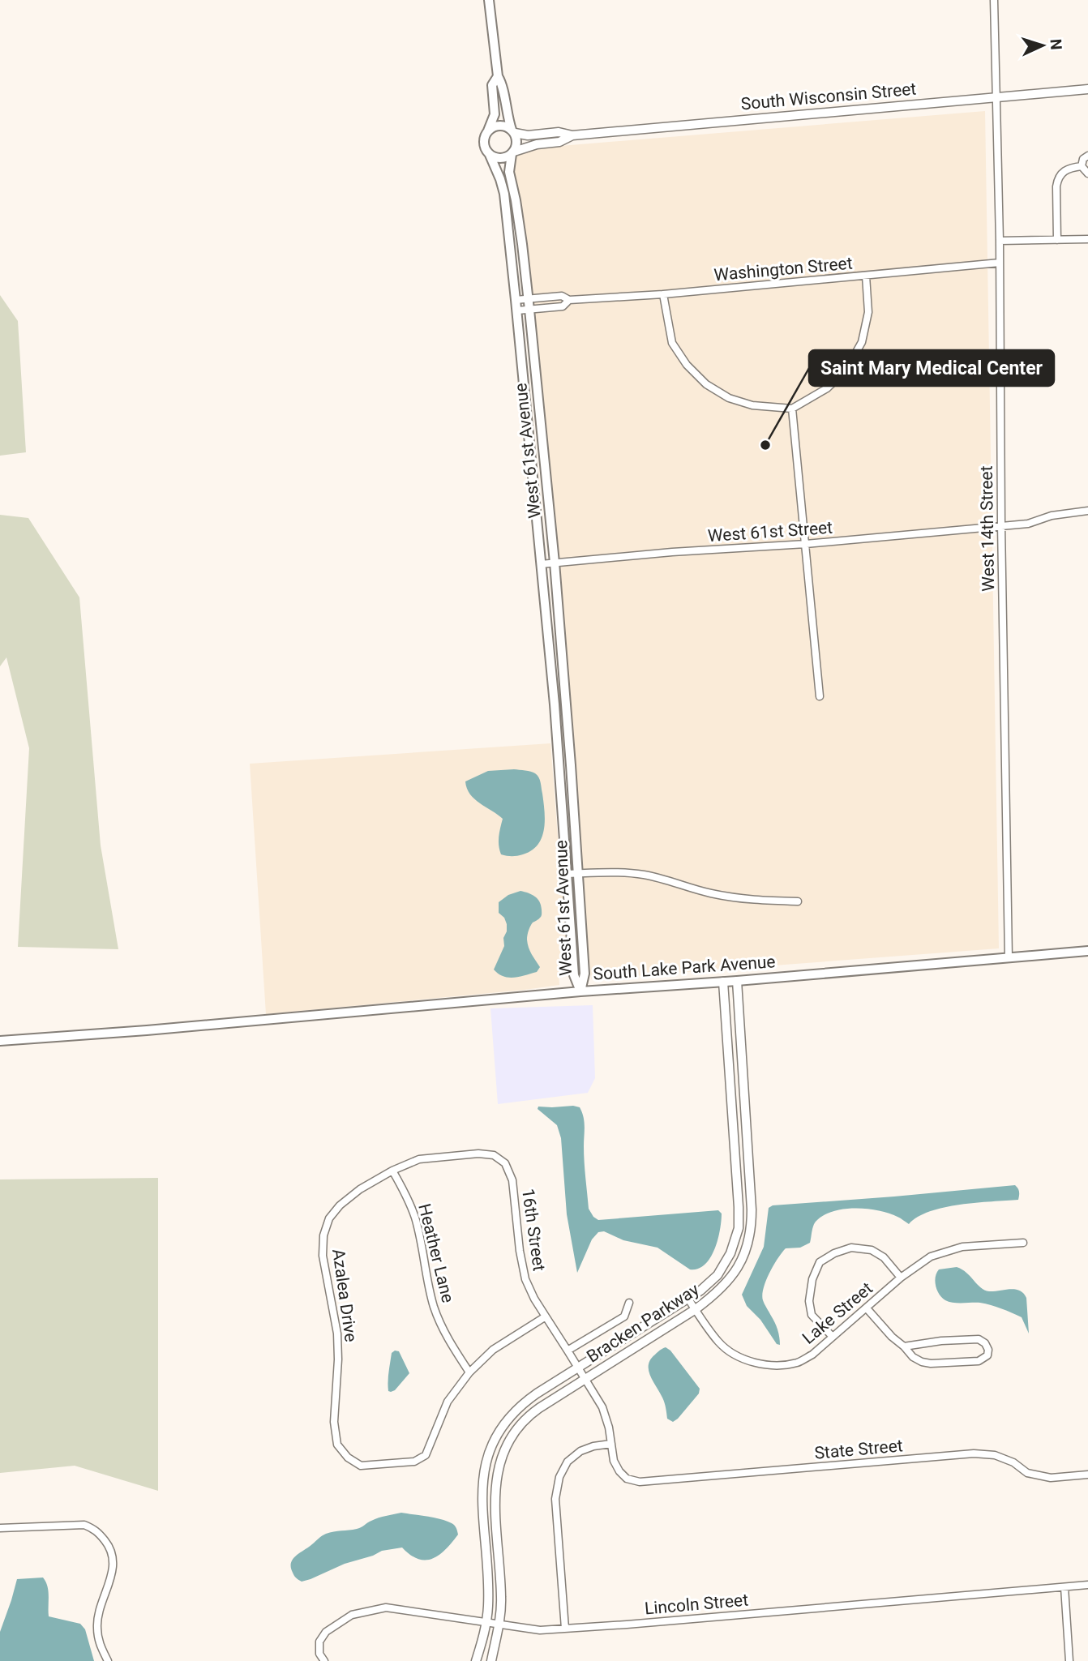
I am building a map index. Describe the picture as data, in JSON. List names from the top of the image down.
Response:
{
  "streets": {
    "main road": ["West 61st Avenue", "South Lake Park Avenue"],
    "street": [
      "South Wisconsin Street",
      "Washington Street",
      "West 14th Street",
      "West 61st Street",
      "16th Street",
      "Heather Lane",
      "Azalea Drive",
      "Lake Street",
      "Bracken Parkway",
      "State Street",
      "Lincoln Street"
    ]
  },
  "crossings": [
    ["South Wisconsin Street", "West 61st Avenue"],
    ["South Wisconsin Street", "West 14th Street"],
    ["Washington Street", "West 61st Avenue"],
    ["Washington Street", "West 14th Street"],
    ["West 61st Avenue", "West 61st Street"],
    ["West 61st Avenue", "South Lake Park Avenue"],
    ["West 14th Street", "West 61st Street"],
    ["West 14th Street", "South Lake Park Avenue"],
    ["South Lake Park Avenue", "Bracken Parkway"],
    ["16th Street", "Heather Lane"],
    ["16th Street", "Azalea Drive"],
    ["16th Street", "Bracken Parkway"],
    ["16th Street", "State Street"],
    ["Heather Lane", "Azalea Drive"],
    ["Lake Street", "Bracken Parkway"],
    ["Bracken Parkway", "Lincoln Street"]
  ],
  "places": ["Saint Mary Medical Center"],
  "north": "right"
}
